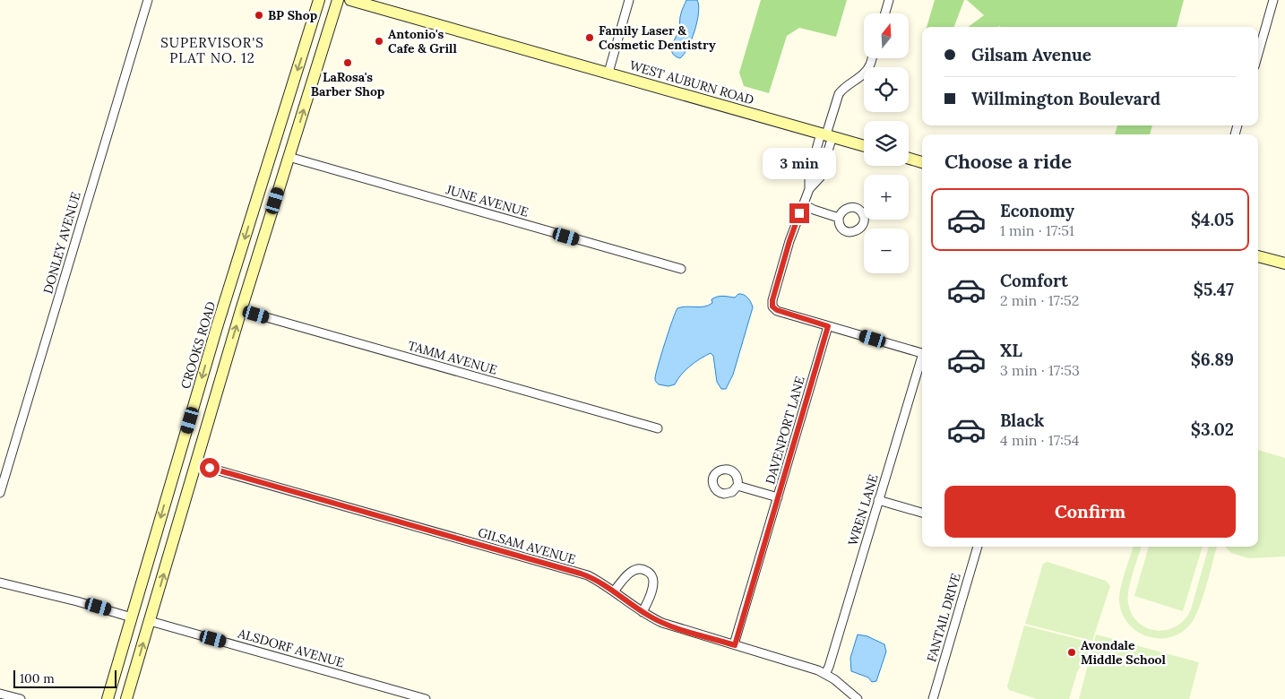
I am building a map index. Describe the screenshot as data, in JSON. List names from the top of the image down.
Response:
{
  "streets": {
    "main road": ["WEST AUBURN ROAD", "CROOKS ROAD"],
    "street": [
      "JUNE AVENUE",
      "DONLEY AVENUE",
      "TAMM AVENUE",
      "DAVENPORT LANE",
      "WREN LANE",
      "GILSAM AVENUE",
      "FANTAIL DRIVE",
      "ALSDORF AVENUE"
    ]
  },
  "crossings": [
    ["DAVENPORT LANE", "GILSAM AVENUE"],
    ["WREN LANE", "GILSAM AVENUE"]
  ],
  "districts": ["SUPERVISOR'S PLAT NO. 12"],
  "places": [
    "BP Shop",
    "Family Laser & Cosmetic Dentistry",
    "Antonio's Cafe & Grill",
    "LaRosa's Barber Shop",
    "Avondale Middle School"
  ],
  "scale_bar": "100 m",
  "north": "top",
  "page": {
    "map_buttons": ["+", "−"],
    "banner": ["Gilsam Avenue", "Willmington Boulevard"],
    "heading": "Choose a ride",
    "bubble": "3 min",
    "list": [
      {
        "name": "Economy",
        "note": "1 min · 17:51",
        "value": "$4.05"
      },
      {
        "name": "Comfort",
        "note": "2 min · 17:52",
        "value": "$5.47"
      },
      {
        "name": "XL",
        "note": "3 min · 17:53",
        "value": "$6.89"
      },
      {
        "name": "Black",
        "note": "4 min · 17:54",
        "value": "$3.02"
      }
    ],
    "buttons": "Confirm",
    "scale": "100 m"
  }
}
